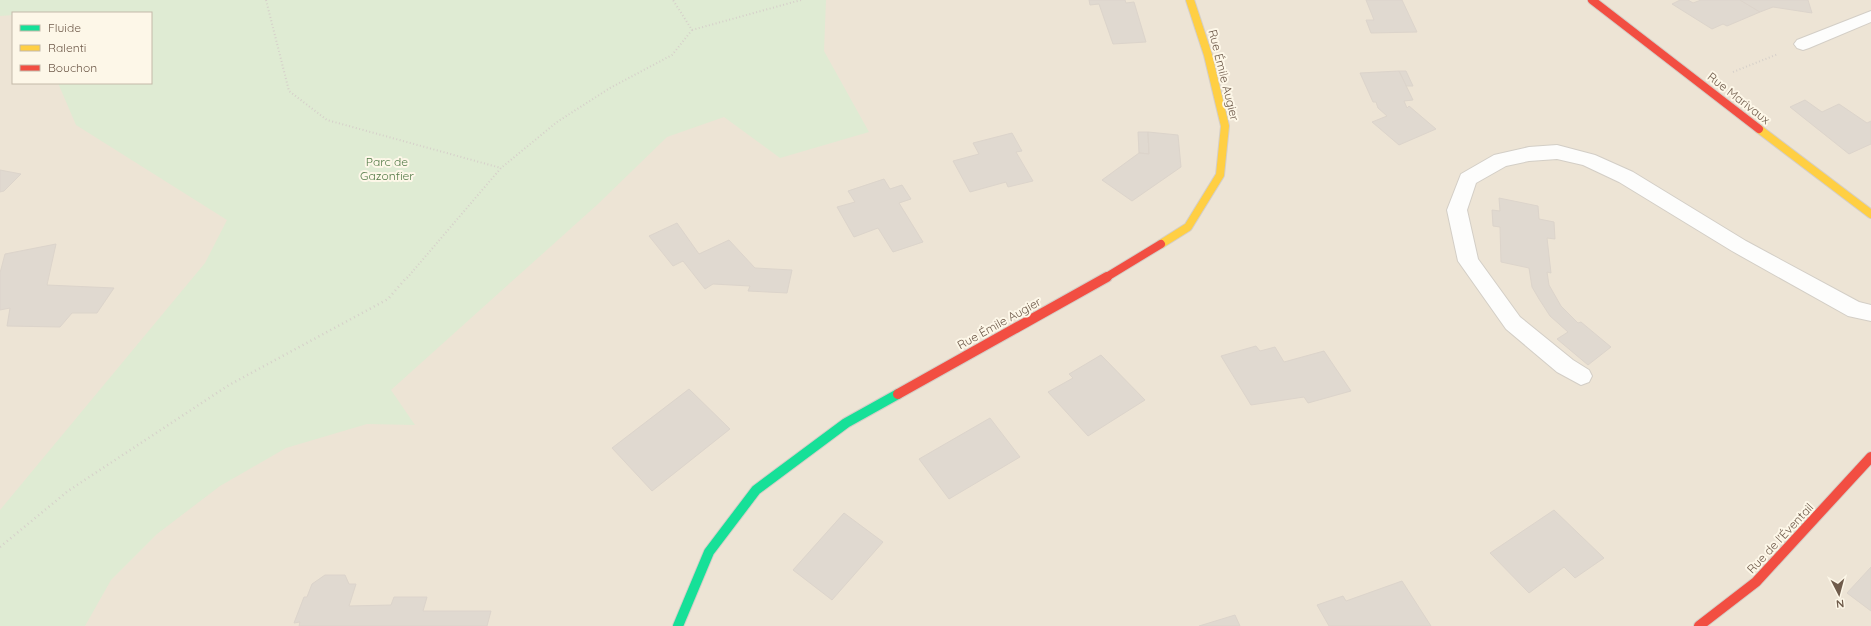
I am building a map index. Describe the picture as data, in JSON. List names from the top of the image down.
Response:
{
  "streets": {
    "street": ["Rue Émile Augier", "Rue Marivaux", "Rue de l'Éventail"]
  },
  "parks": ["Parc de Gazonfier"],
  "legend": ["Fluide", "Ralenti", "Bouchon"],
  "north": "bottom"
}
